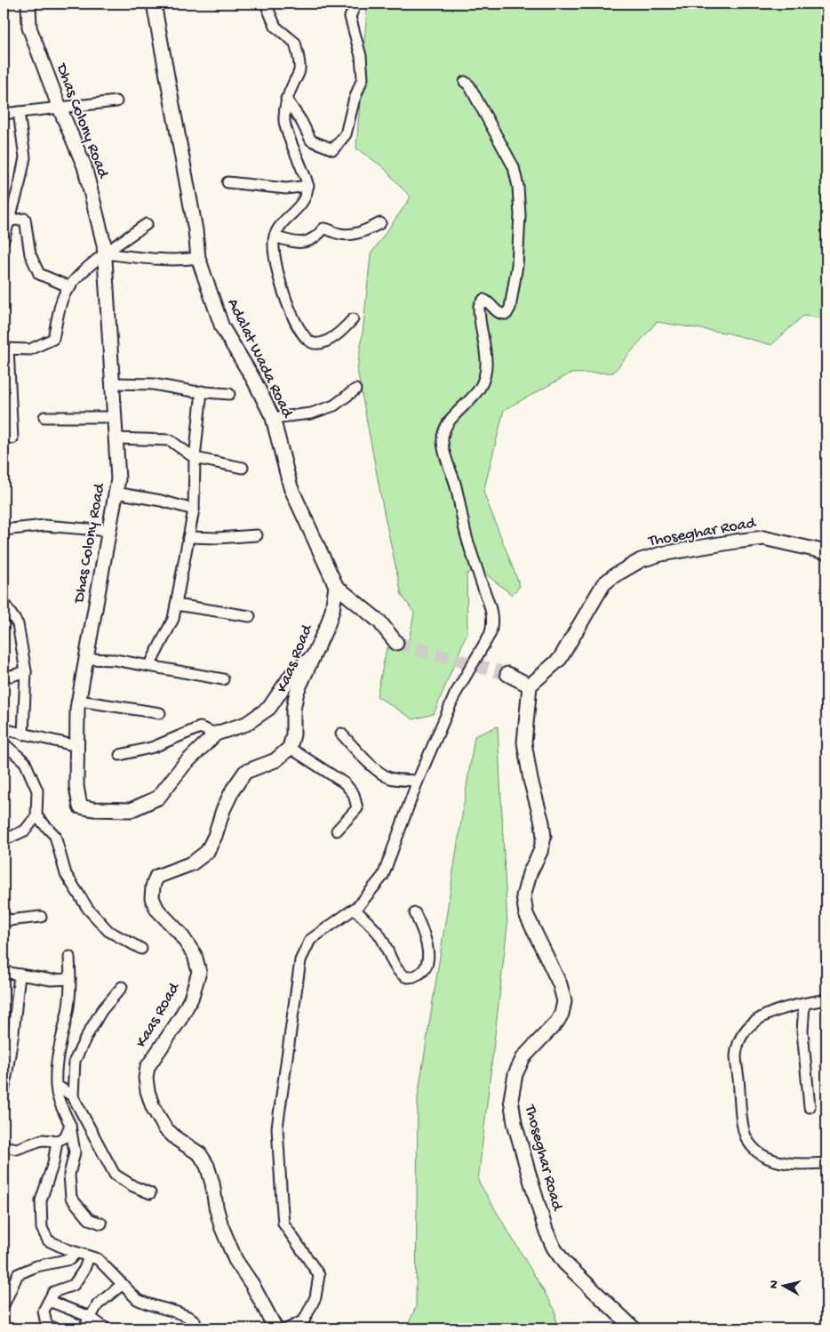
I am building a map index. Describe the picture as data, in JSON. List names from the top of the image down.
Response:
{
  "streets": {
    "main road": [
      "Dhas Colony Road",
      "Adalat Wada Road",
      "Thoseghar Road",
      "Kaas Road"
    ]
  },
  "crossings": [
    ["Dhas Colony Road", "Kaas Road"],
    ["Adalat Wada Road", "Kaas Road"]
  ],
  "north": "left"
}
